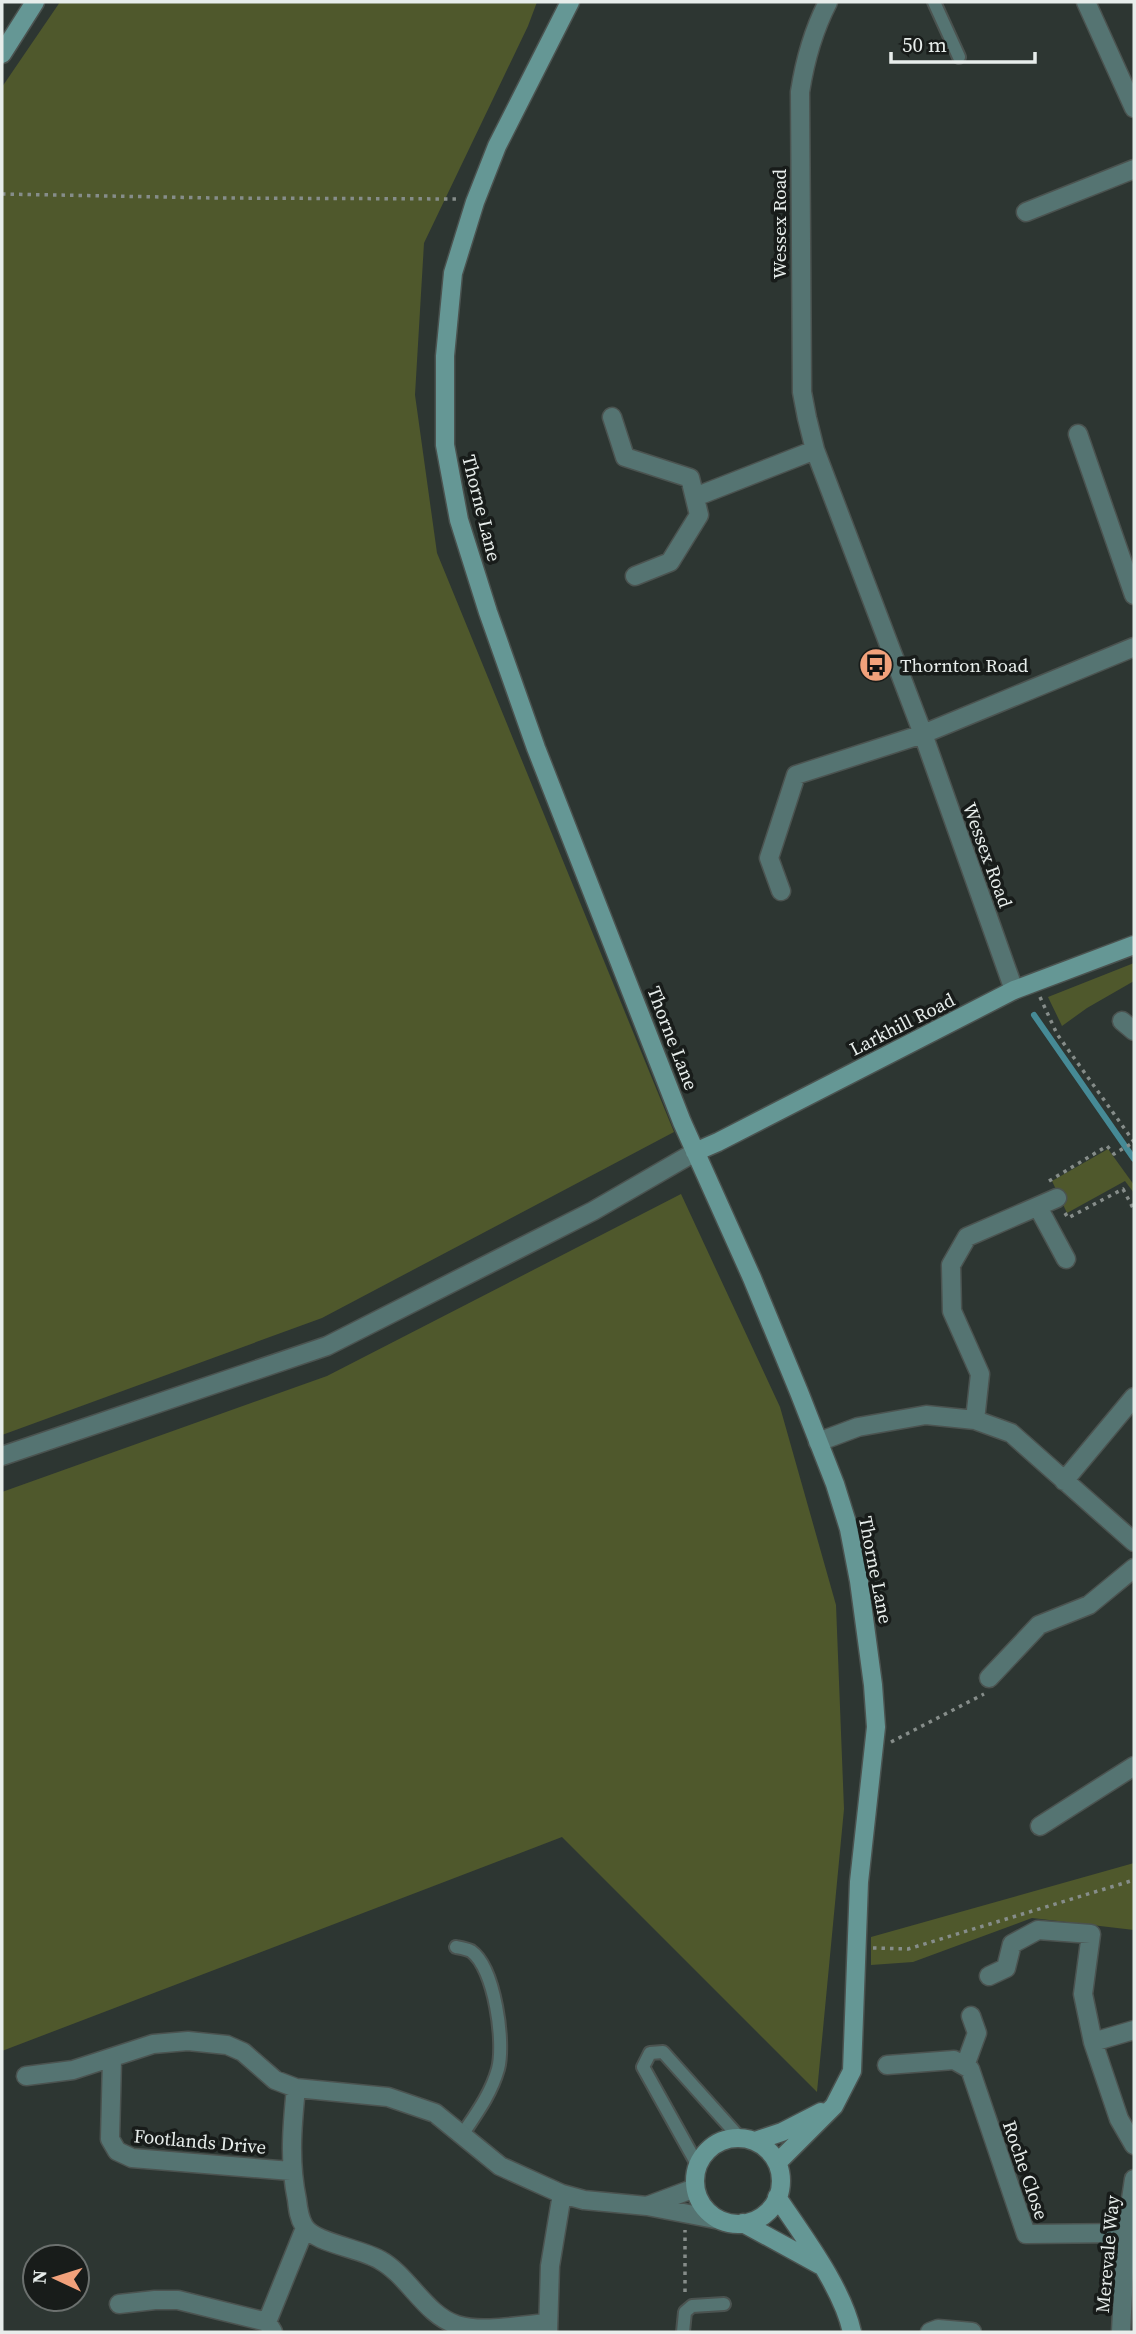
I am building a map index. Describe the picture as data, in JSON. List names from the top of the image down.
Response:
{
  "streets": {
    "street": [
      "Wessex Road",
      "Thorne Lane",
      "Larkhill Road",
      "Footlands Drive",
      "Roche Close",
      "Merevale Way"
    ]
  },
  "crossings": [
    ["Wessex Road", "Larkhill Road"],
    ["Thorne Lane", "Larkhill Road"],
    ["Roche Close", "Merevale Way"]
  ],
  "places": {
    "bus stop": ["Thornton Road"]
  },
  "scale_bar": "50 m",
  "north": "left"
}
